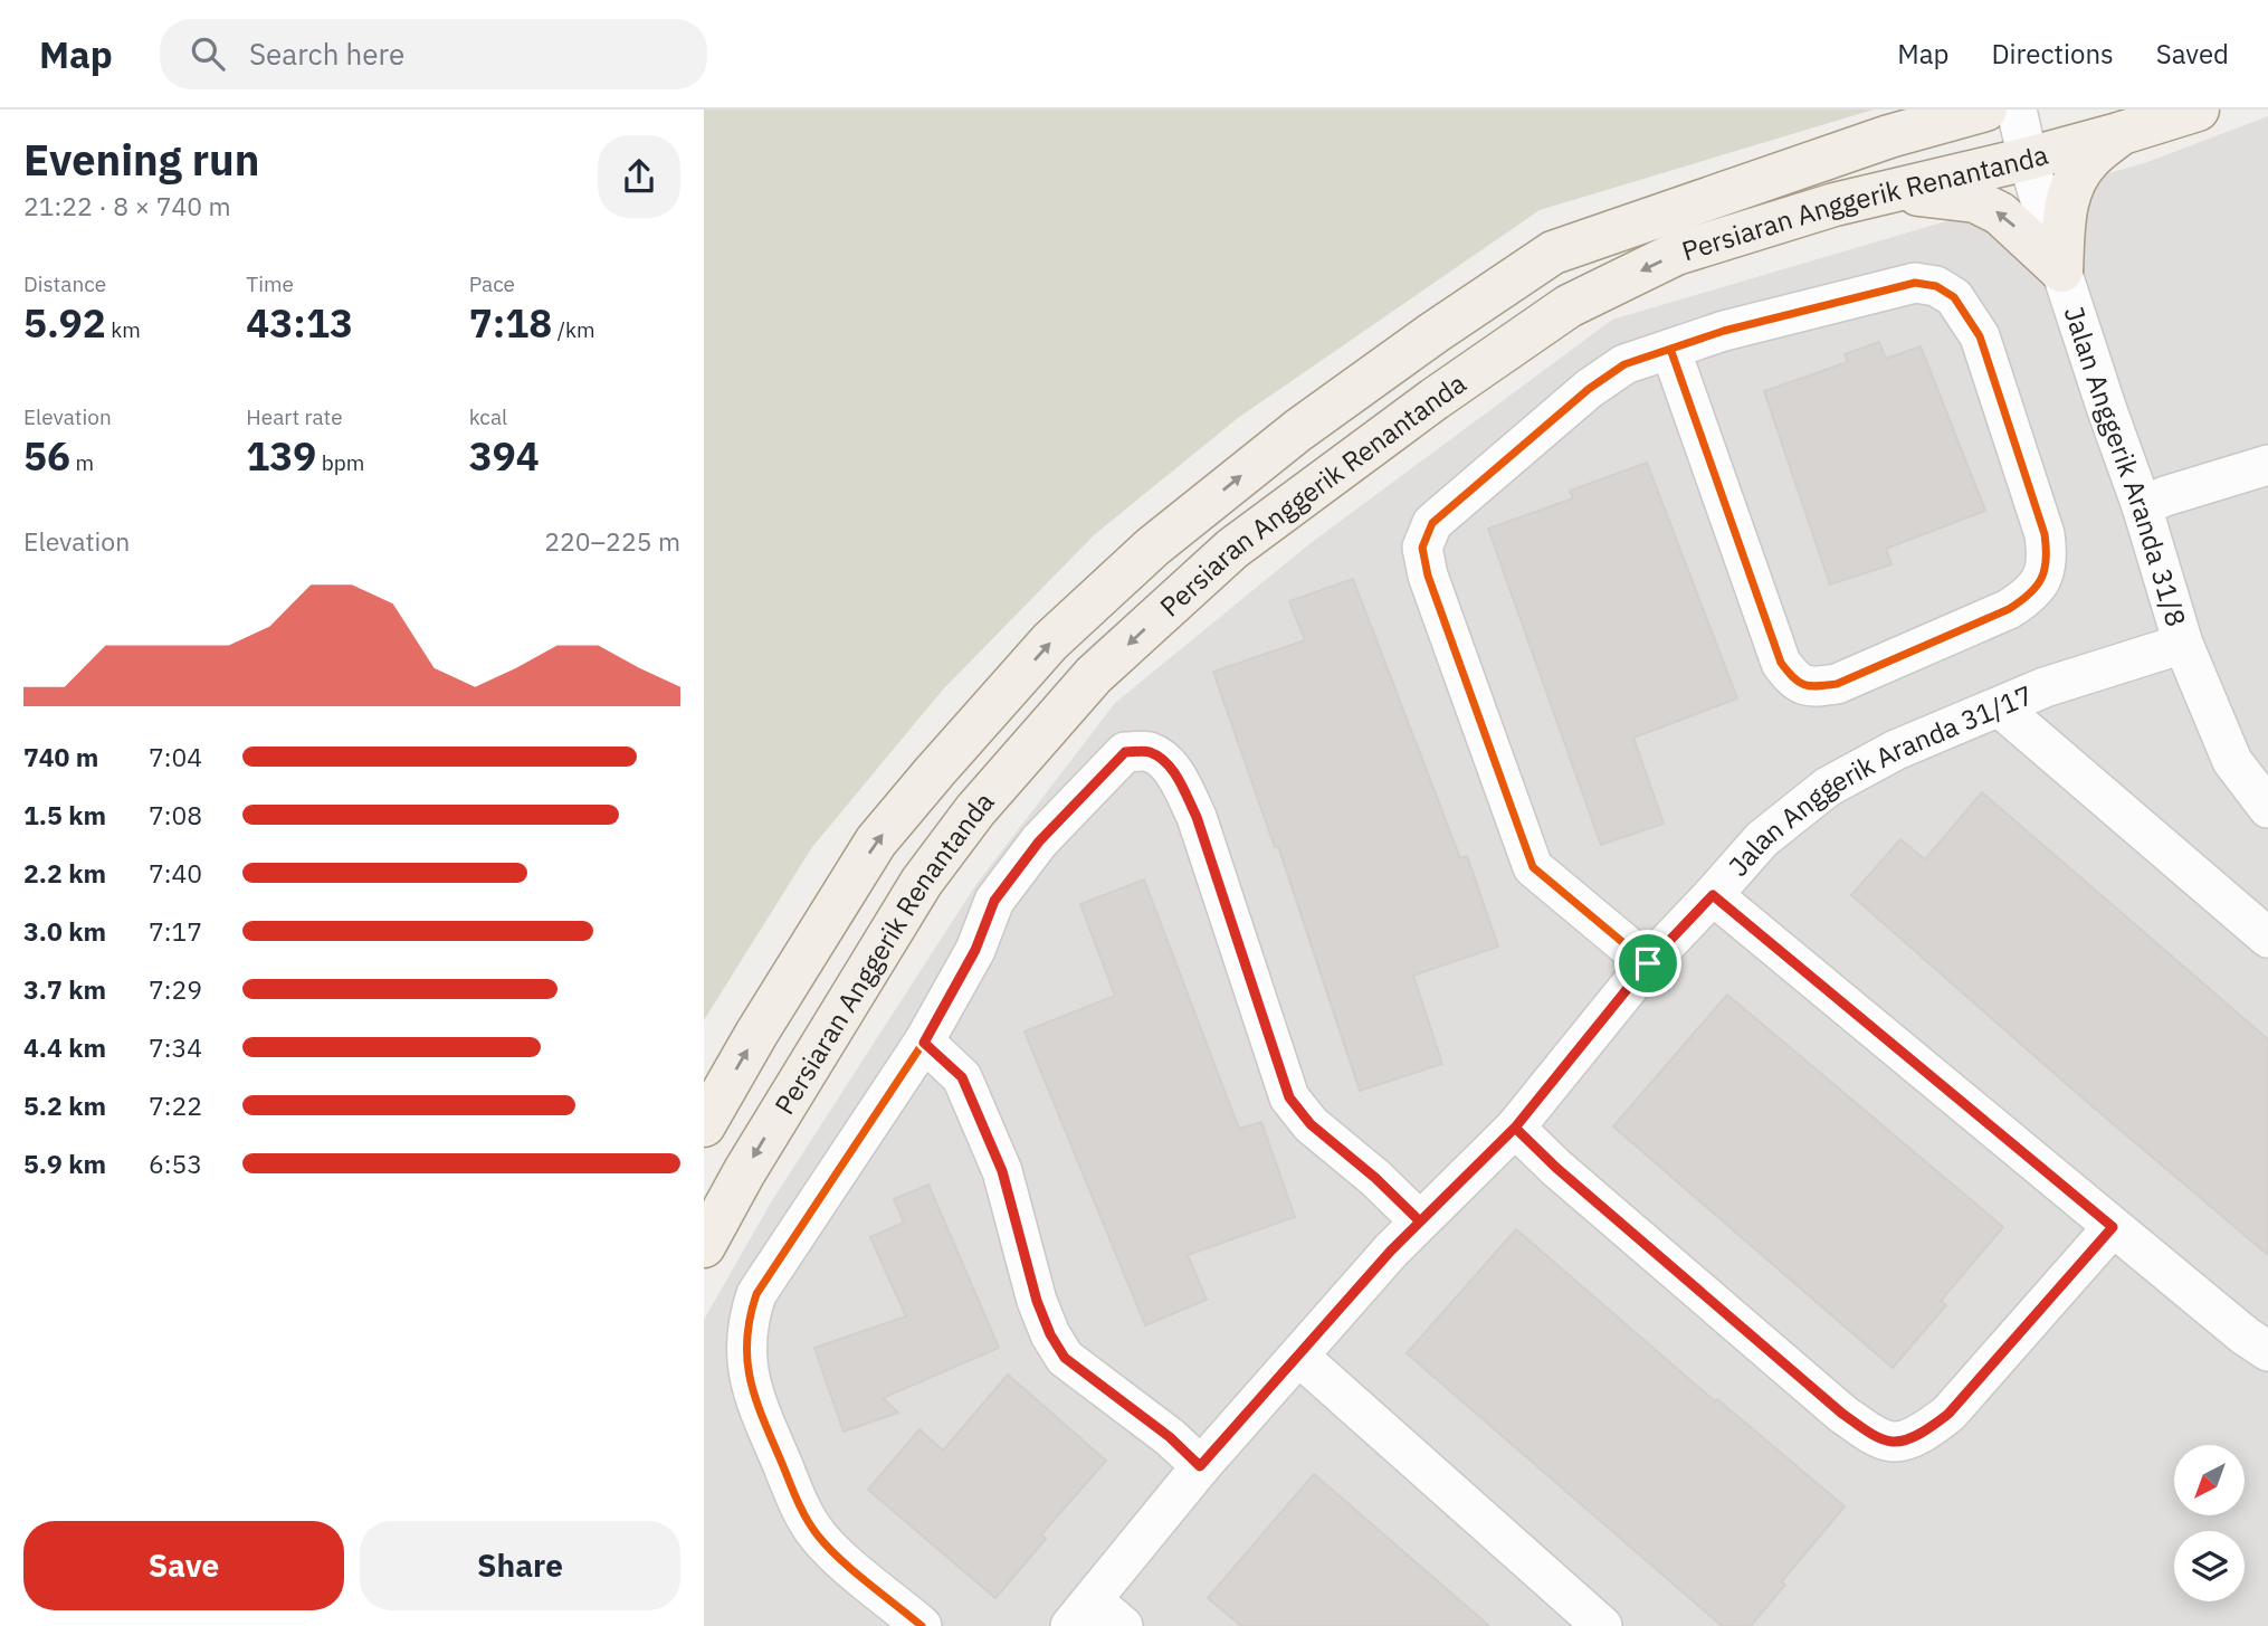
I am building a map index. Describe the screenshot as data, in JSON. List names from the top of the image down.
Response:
{
  "streets": {
    "main road": ["Persiaran Anggerik Renantanda"],
    "street": ["Jalan Anggerik Aranda 31/8", "Jalan Anggerik Aranda 31/17"]
  },
  "crossings": [
    ["Persiaran Anggerik Renantanda", "Jalan Anggerik Aranda 31/8"],
    ["Jalan Anggerik Aranda 31/8", "Jalan Anggerik Aranda 31/17"]
  ],
  "north": "bottom left",
  "page": {
    "header": "Map",
    "search": "Search here",
    "nav": ["Map", "Directions", "Saved"],
    "heading": ["Evening run", "21:22 · 8 × 740 m"],
    "stats": [
      ["Distance", "5.92 km"],
      ["Time", "43:13"],
      ["Pace", "7:18 /km"],
      ["Elevation", "56 m"],
      ["Heart rate", "139 bpm"],
      ["kcal", "394"]
    ],
    "chart": ["Elevation", "220–225 m"],
    "list": [
      {
        "name": "740 m",
        "note": "7:04"
      },
      {
        "name": "1.5 km",
        "note": "7:08"
      },
      {
        "name": "2.2 km",
        "note": "7:40"
      },
      {
        "name": "3.0 km",
        "note": "7:17"
      },
      {
        "name": "3.7 km",
        "note": "7:29"
      },
      {
        "name": "4.4 km",
        "note": "7:34"
      },
      {
        "name": "5.2 km",
        "note": "7:22"
      },
      {
        "name": "5.9 km",
        "note": "6:53"
      }
    ],
    "buttons": ["Save", "Share"]
  }
}
